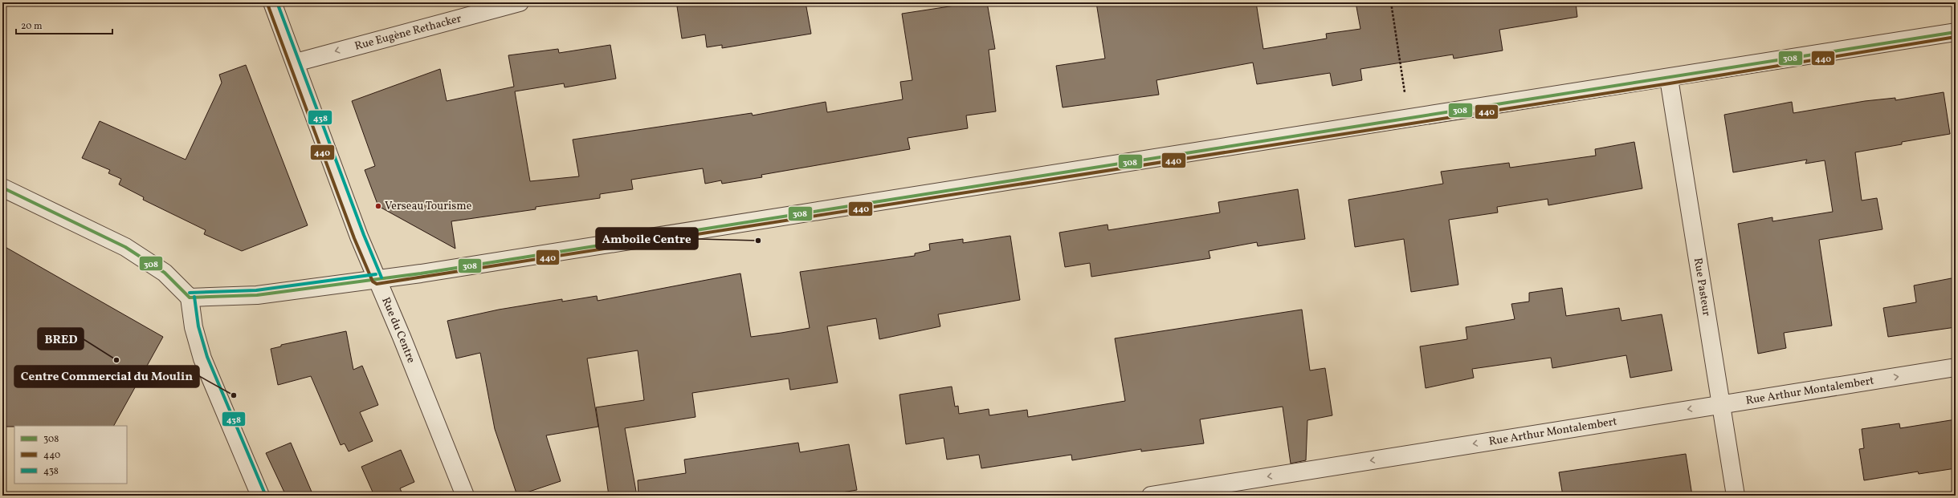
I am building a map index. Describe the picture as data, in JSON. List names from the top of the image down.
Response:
{
  "streets": {
    "street": [
      "Rue Eugène Rethacker",
      "Rue Pasteur",
      "Rue du Centre",
      "Rue Arthur Montalembert"
    ]
  },
  "crossings": [
    ["Rue Eugène Rethacker", "Rue du Centre"],
    ["Rue Pasteur", "Rue Arthur Montalembert"]
  ],
  "one_way": ["Rue Eugène Rethacker"],
  "places": [
    "Verseau Tourisme",
    "Amboile Centre",
    "BRED",
    "Centre Commercial du Moulin"
  ],
  "lines": ["transit line 438", "transit line 440", "transit line 308"],
  "legend": ["308", "440", "438"],
  "scale_bar": "20 m"
}
